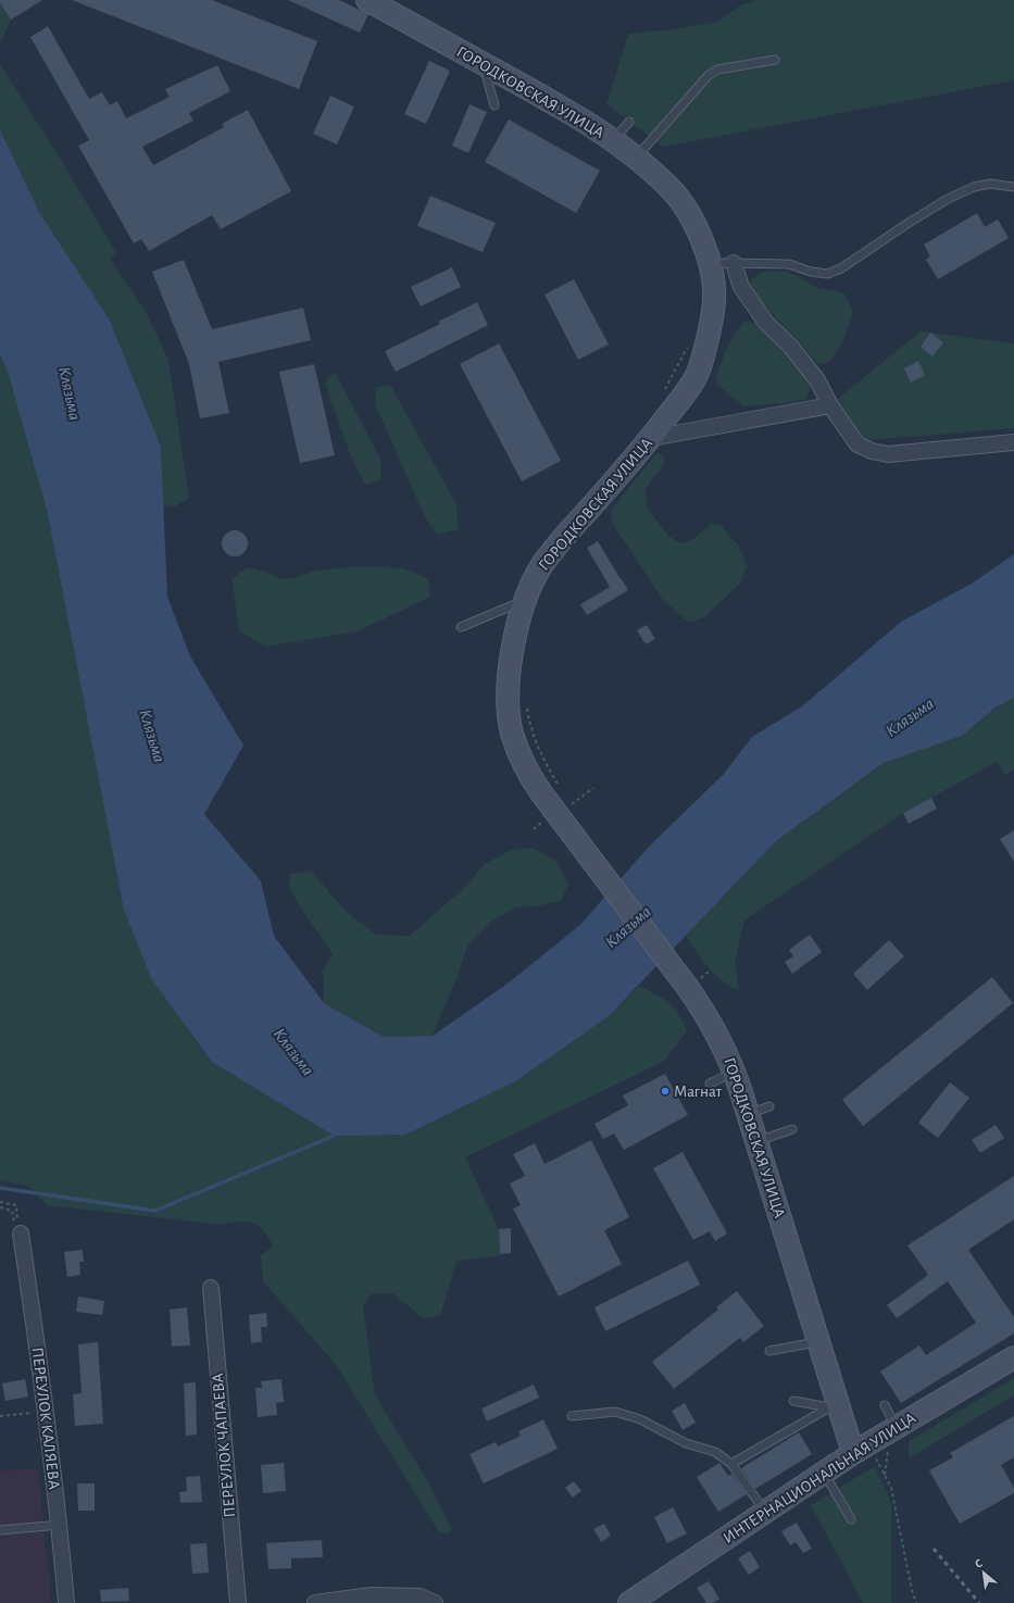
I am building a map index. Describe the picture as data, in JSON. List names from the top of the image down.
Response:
{
  "streets": {
    "main road": ["ГОРОДКОВСКАЯ УЛИЦА", "ИНТЕРНАЦИОНАЛЬНАЯ УЛИЦА"],
    "street": ["ПЕРЕУЛОК КАЛЯЕВА", "ПЕРЕУЛОК ЧАПАЕВА"]
  },
  "crossings": [
    ["ГОРОДКОВСКАЯ УЛИЦА", "ИНТЕРНАЦИОНАЛЬНАЯ УЛИЦА"]
  ],
  "water": ["Клязьма"],
  "places": ["Магнат"],
  "north": "top left"
}
